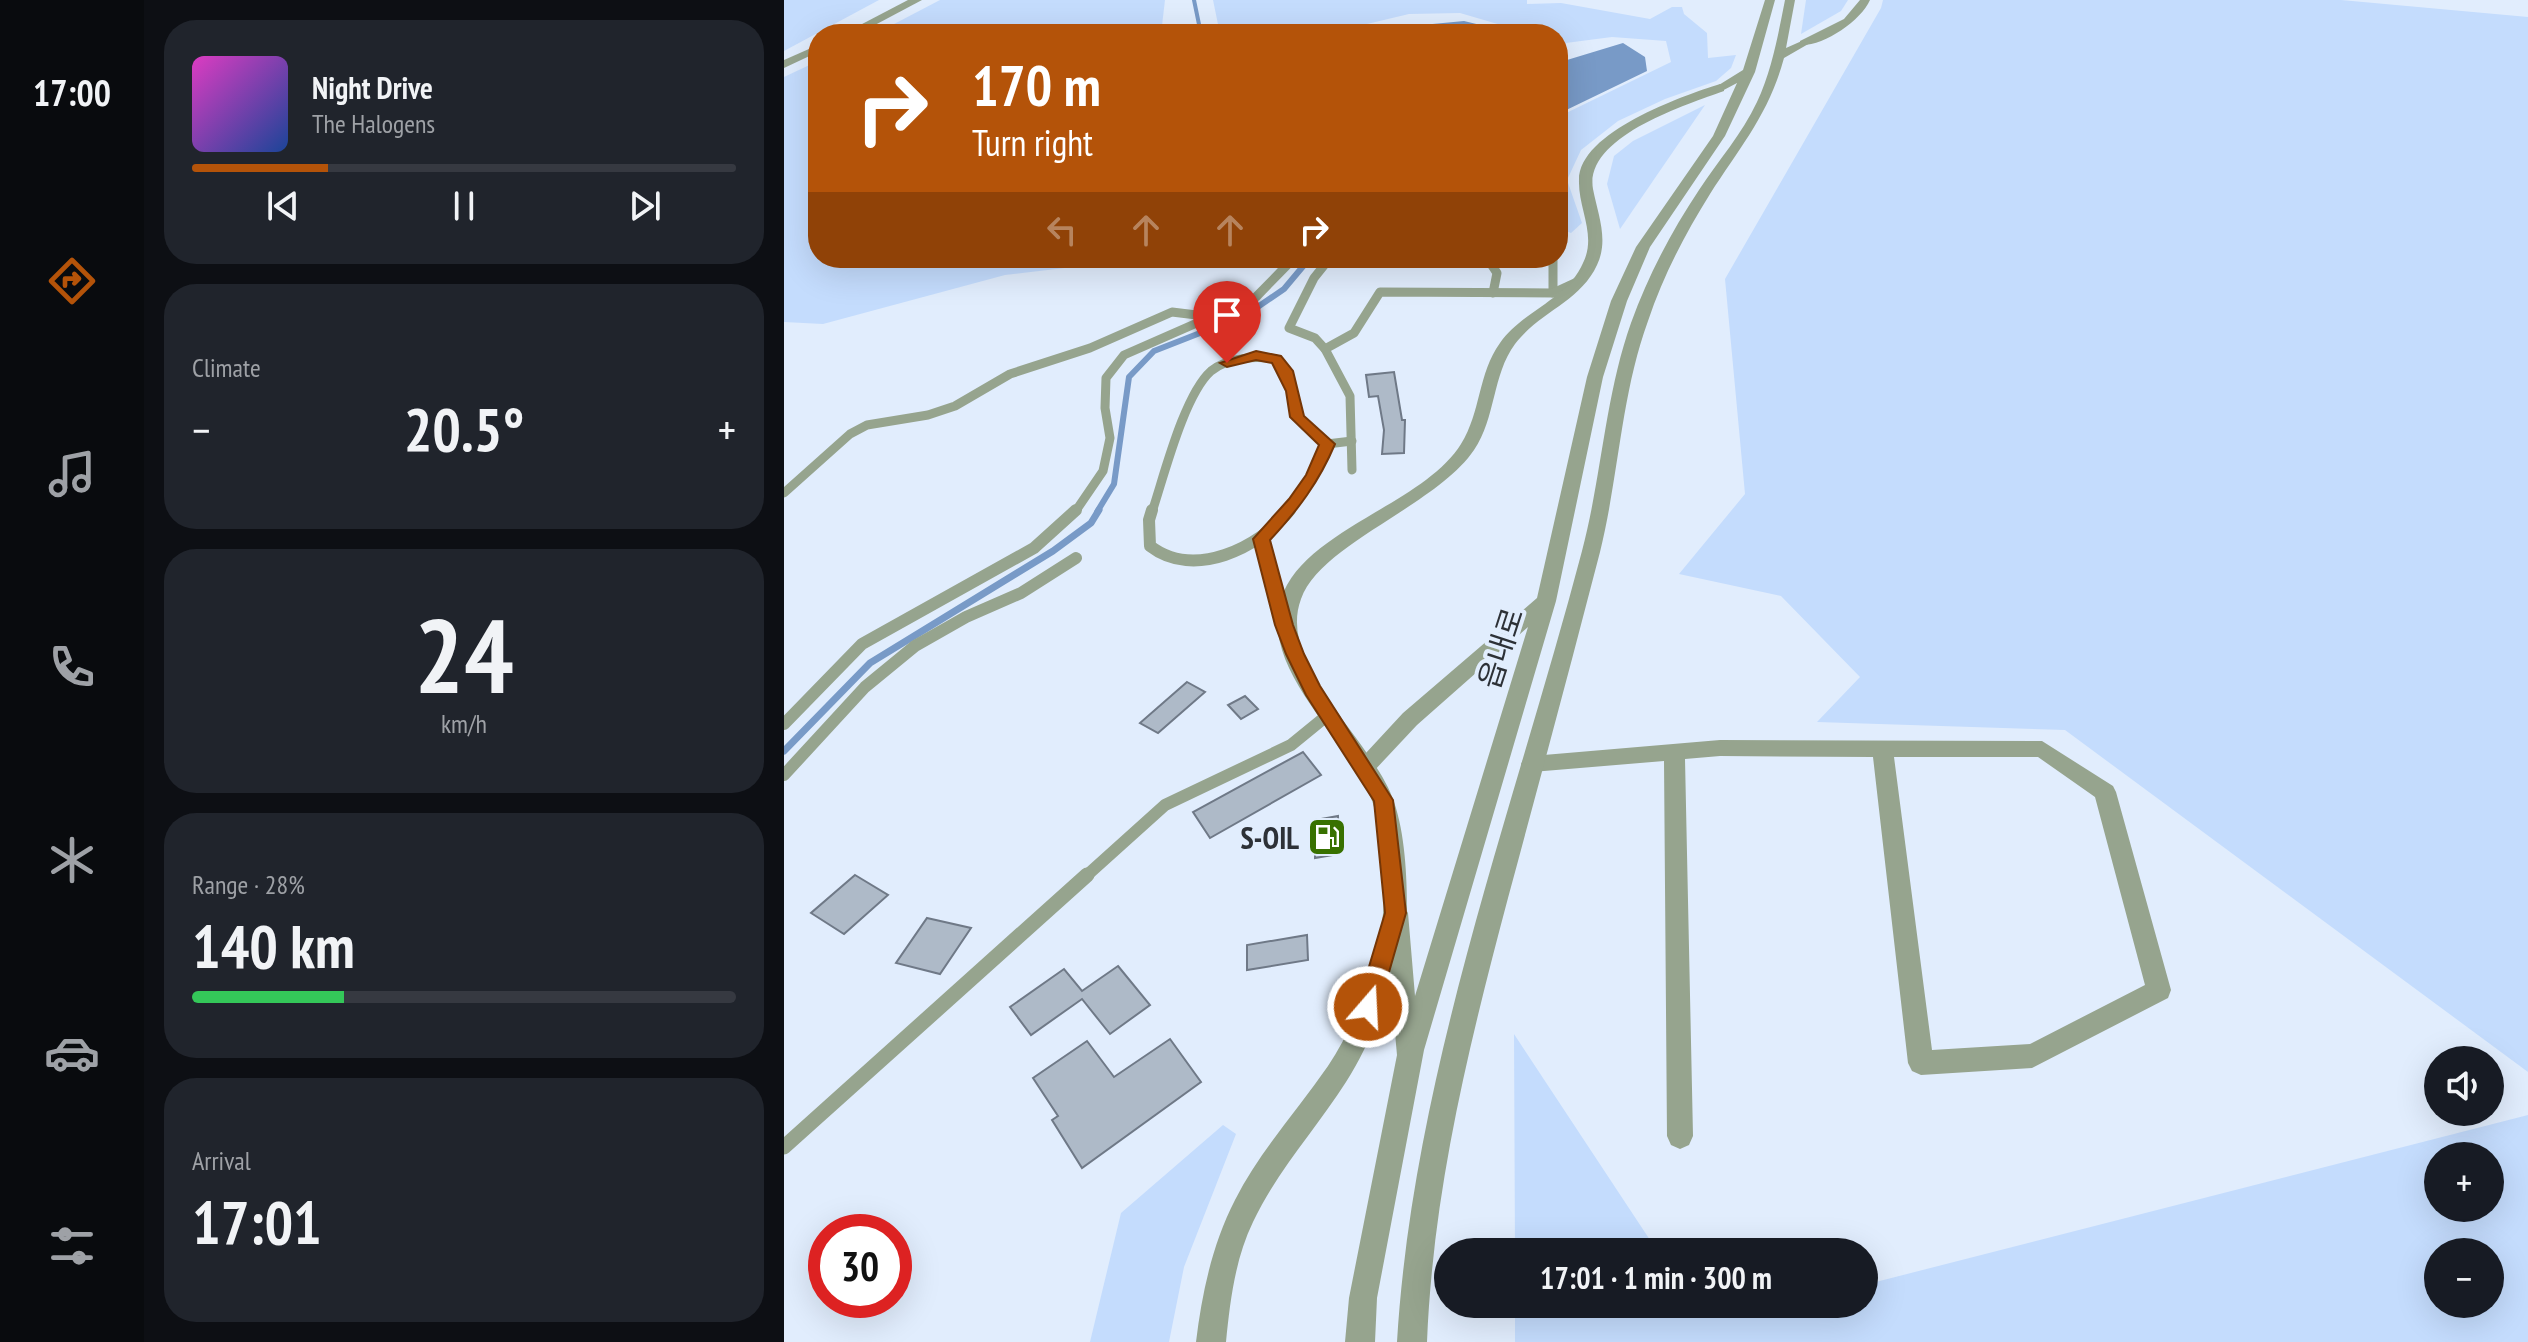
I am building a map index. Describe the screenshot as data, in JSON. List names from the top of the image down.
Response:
{
  "streets": {
    "street": ["읍내로"]
  },
  "places": {
    "fuel station": ["S-OIL"]
  },
  "page": {
    "tabs": "17:00",
    "turn": ["170 m", "Turn right"],
    "song": ["Night Drive", "The Halogens"],
    "tile": [
      "Climate",
      ["24", "km/h"],
      ["Range · 28%", "140 km"],
      ["Arrival", "17:01"]
    ],
    "heat": ["−", "20.5°", "+"],
    "map_buttons": ["+", "−"],
    "limit": "30",
    "trip": "17:01 · 1 min · 300 m"
  }
}
